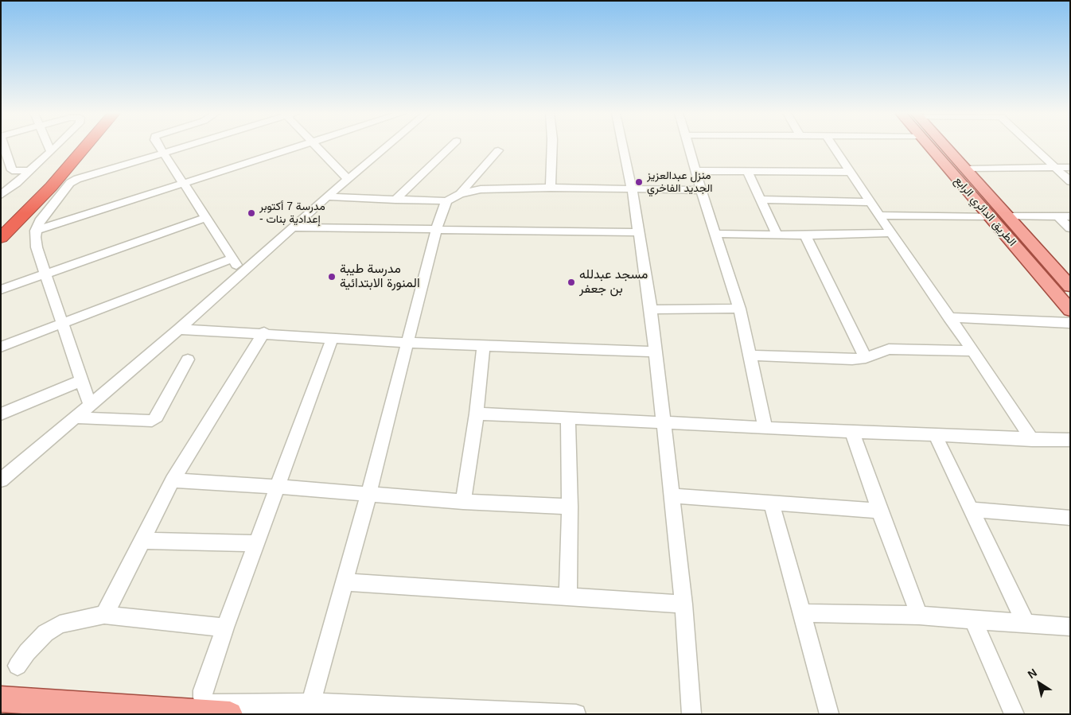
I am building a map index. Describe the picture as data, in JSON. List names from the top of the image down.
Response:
{
  "streets": {
    "main road": ["الطريق الدائري الرابع"]
  },
  "places": [
    "منزل عبدالعزيز الجديد الفاخري",
    "مدرسة 7 أكتوبر - إعدادية بنات",
    "مدرسة طيبة المنورة الابتدائية",
    "مسجد عبدلله بن جعفر"
  ],
  "north": "top left"
}
